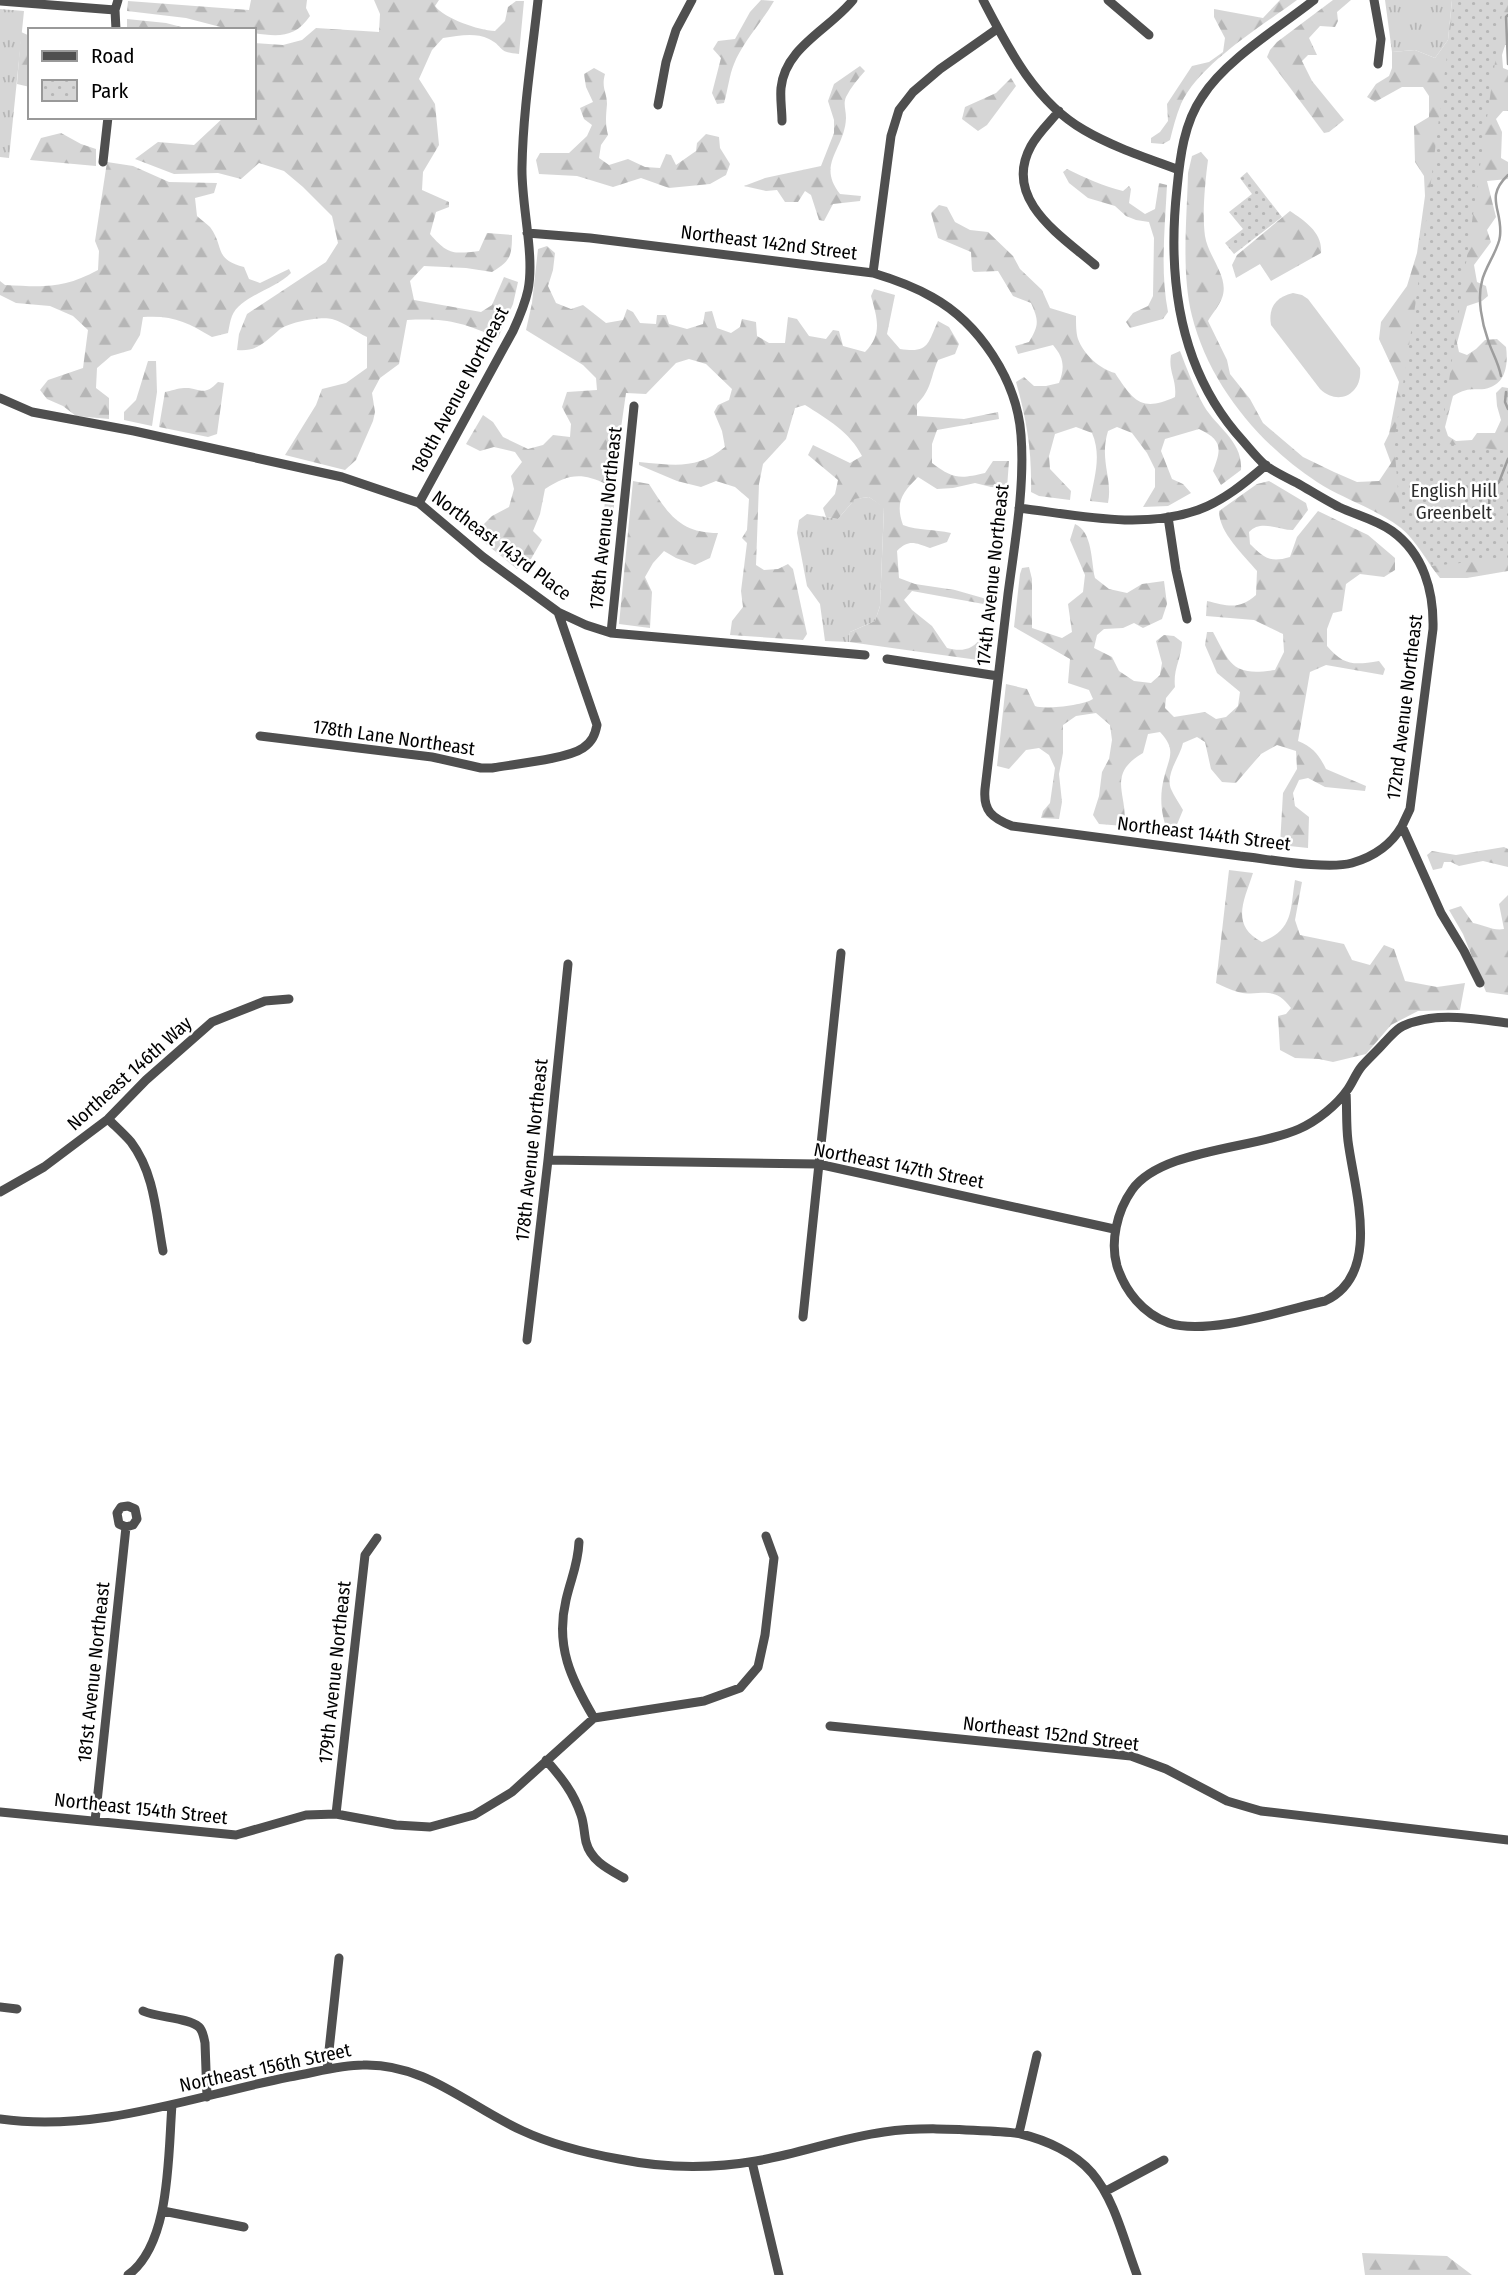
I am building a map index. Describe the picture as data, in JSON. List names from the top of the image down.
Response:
{
  "streets": {
    "street": [
      "Northeast 142nd Street",
      "180th Avenue Northeast",
      "178th Avenue Northeast",
      "Northeast 143rd Place",
      "174th Avenue Northeast",
      "172nd Avenue Northeast",
      "178th Lane Northeast",
      "Northeast 144th Street",
      "Northeast 146th Way",
      "Northeast 147th Street",
      "181st Avenue Northeast",
      "179th Avenue Northeast",
      "Northeast 152nd Street",
      "Northeast 154th Street",
      "Northeast 156th Street"
    ]
  },
  "crossings": [
    ["Northeast 142nd Street", "180th Avenue Northeast"],
    ["Northeast 142nd Street", "174th Avenue Northeast"],
    ["180th Avenue Northeast", "Northeast 143rd Place"],
    ["178th Avenue Northeast", "Northeast 143rd Place"],
    ["178th Avenue Northeast", "Northeast 147th Street"],
    ["Northeast 143rd Place", "178th Lane Northeast"],
    ["174th Avenue Northeast", "Northeast 144th Street"],
    ["172nd Avenue Northeast", "Northeast 144th Street"],
    ["181st Avenue Northeast", "Northeast 154th Street"],
    ["179th Avenue Northeast", "Northeast 154th Street"]
  ],
  "parks": ["English Hill Greenbelt"],
  "legend": ["Road", "Park"]
}
